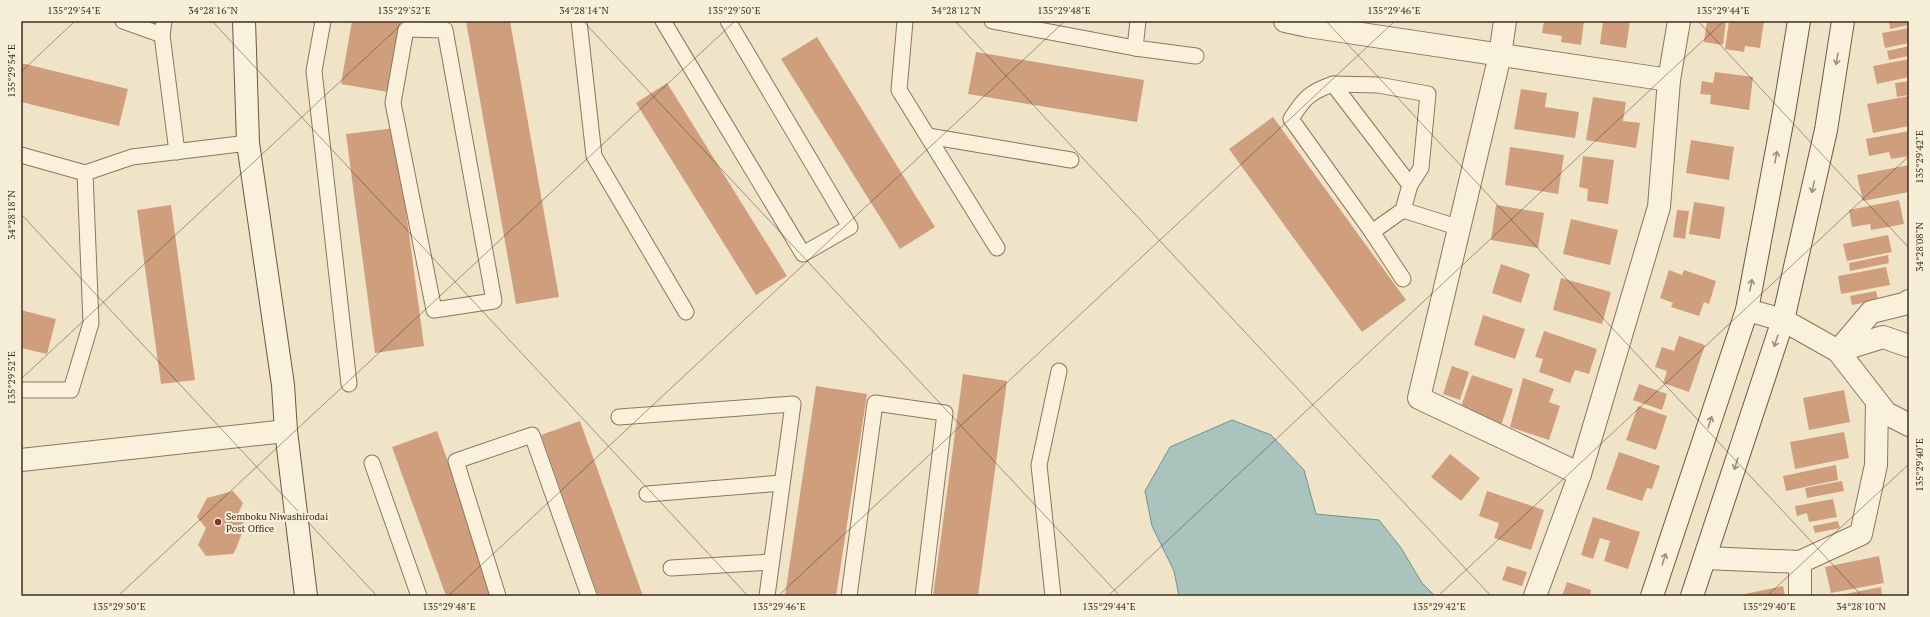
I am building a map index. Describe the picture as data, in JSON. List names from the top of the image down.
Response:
{
  "places": ["Semboku Niwashirodai Post Office"],
  "coordinates": [
    "135°29'54\"E",
    "34°28'16\"N",
    "135°29'52\"E",
    "34°28'14\"N",
    "135°29'50\"E",
    "34°28'12\"N",
    "135°29'48\"E",
    "135°29'46\"E",
    "135°29'44\"E",
    "135°29'42\"E",
    "34°28'18\"N",
    "34°28'08\"N",
    "135°29'40\"E",
    "34°28'10\"N"
  ]
}
